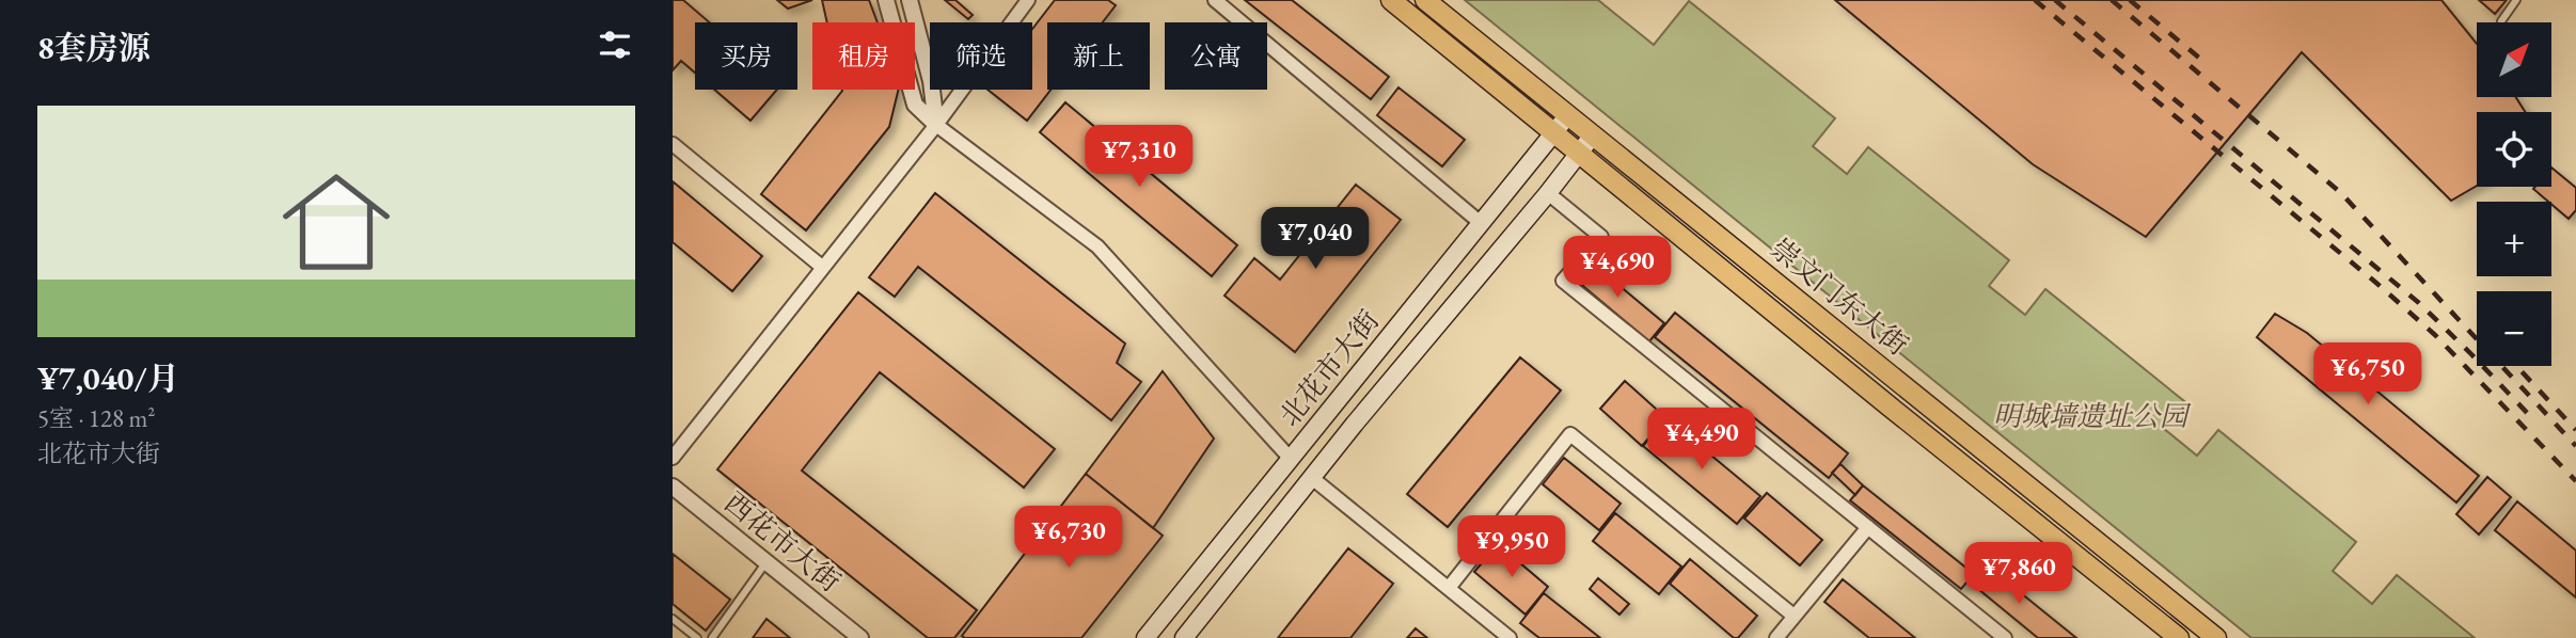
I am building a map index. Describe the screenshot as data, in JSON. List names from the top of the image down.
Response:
{
  "streets": {
    "main road": ["崇文门东大街", "北花市大街"],
    "street": ["西花市大街"]
  },
  "crossings": [
    ["崇文门东大街", "北花市大街"]
  ],
  "parks": ["明城墙遗址公园"],
  "north": "top right",
  "page": {
    "heading": "8套房源",
    "map_buttons": ["+", "−"],
    "chip": [
      "买房",
      "租房",
      "筛选",
      "新上",
      "公寓"
    ],
    "list": [
      {
        "name": "¥7,040/月",
        "note": "5室 · 128 m² · 北花市大街"
      }
    ],
    "price": [
      "¥7,310",
      "¥7,040",
      "¥4,690",
      "¥6,750",
      "¥4,490",
      "¥6,730",
      "¥9,950",
      "¥7,860"
    ]
  }
}
